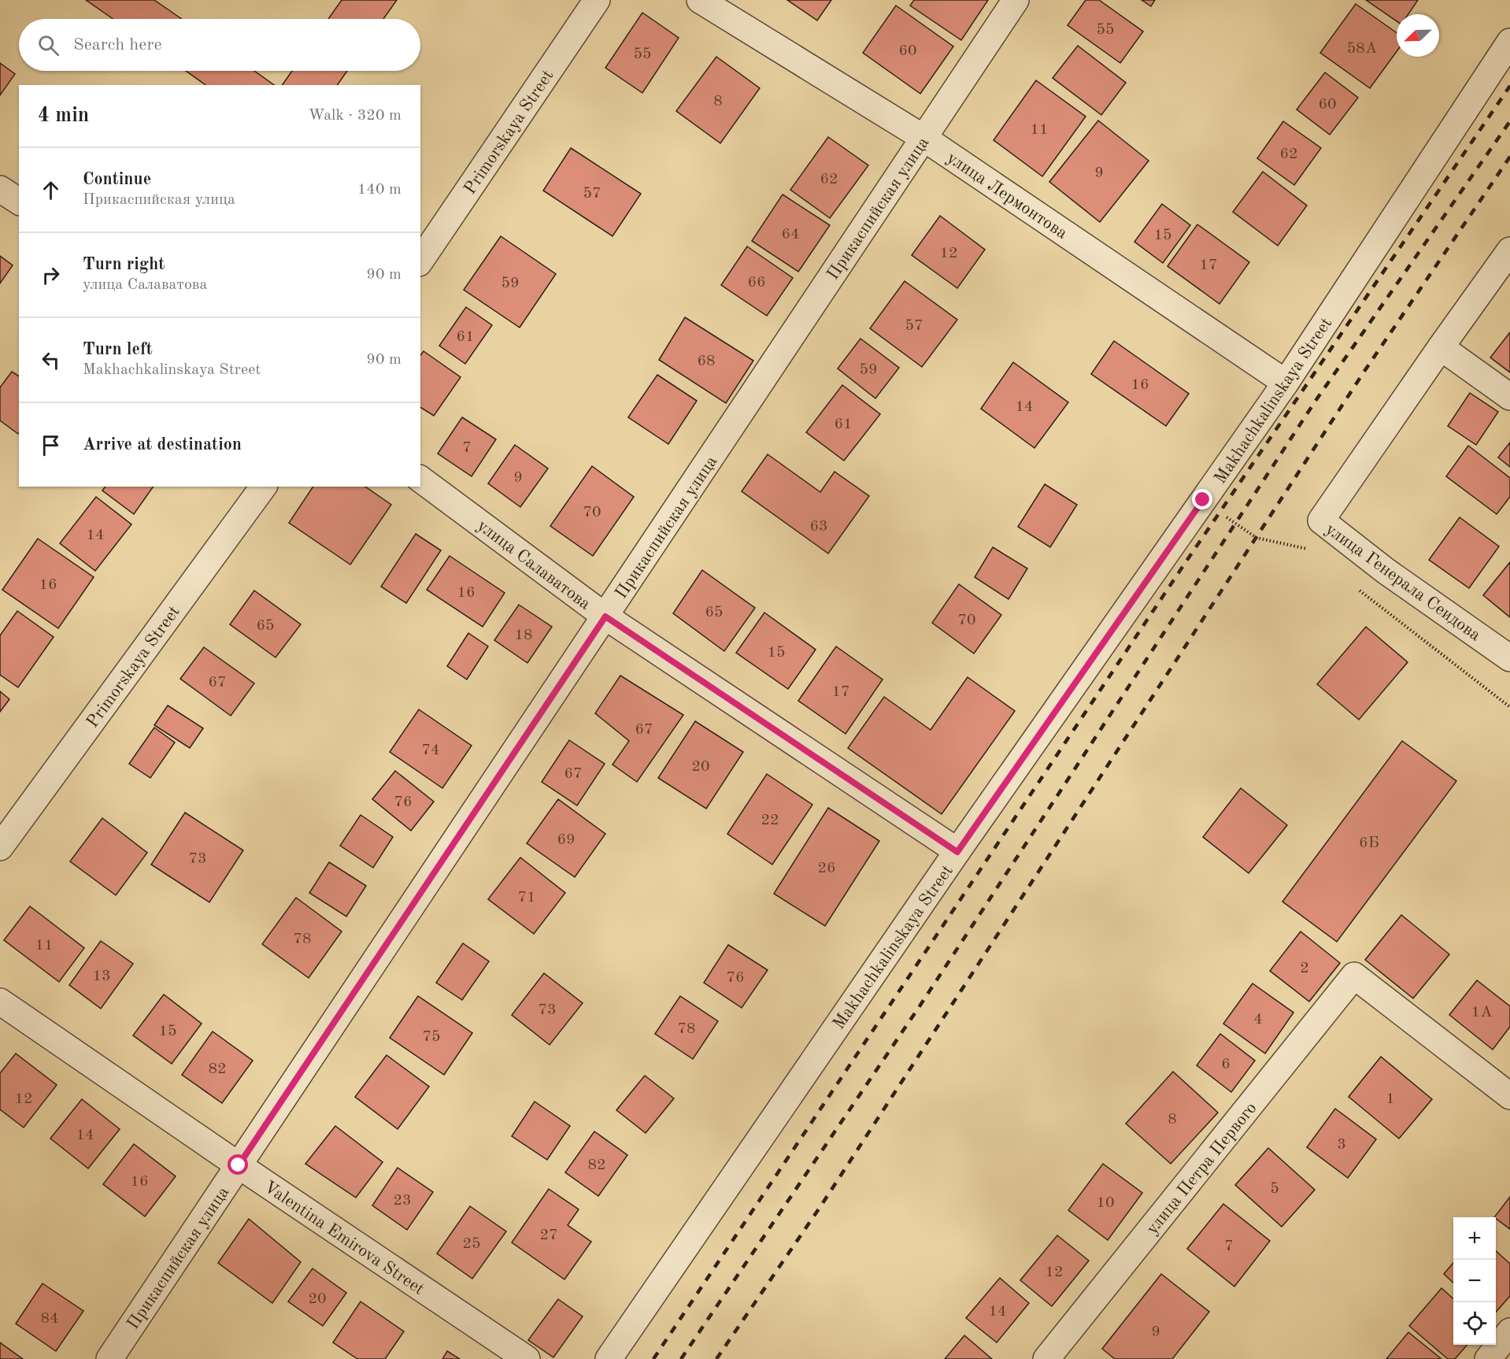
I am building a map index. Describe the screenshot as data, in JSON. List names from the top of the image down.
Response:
{
  "streets": {
    "street": [
      "Primorskaya Street",
      "улица Лермонтова",
      "Прикаспийская улица",
      "Makhachkalinskaya Street",
      "улица Салаватова",
      "улица Генерала Сеидова",
      "улица Петра Первого",
      "Valentina Emirova Street"
    ]
  },
  "crossings": [
    ["улица Лермонтова", "Прикаспийская улица"],
    ["улица Лермонтова", "Makhachkalinskaya Street"],
    ["Прикаспийская улица", "улица Салаватова"],
    ["Прикаспийская улица", "Valentina Emirova Street"],
    ["Makhachkalinskaya Street", "улица Салаватова"]
  ],
  "house_numbers": [
    "55",
    "58А",
    "60",
    "55",
    "8",
    "60",
    "11",
    "62",
    "9",
    "62",
    "57",
    "64",
    "15",
    "12",
    "17",
    "66",
    "59",
    "57",
    "61",
    "68",
    "59",
    "16",
    "14",
    "61",
    "7",
    "9",
    "70",
    "63",
    "14",
    "16",
    "16",
    "65",
    "70",
    "65",
    "18",
    "15",
    "67",
    "17",
    "67",
    "74",
    "20",
    "67",
    "76",
    "22",
    "69",
    "6Б",
    "73",
    "26",
    "71",
    "78",
    "11",
    "2",
    "13",
    "76",
    "73",
    "1А",
    "4",
    "78",
    "15",
    "75",
    "6",
    "82",
    "12",
    "1",
    "8",
    "14",
    "3",
    "82",
    "16",
    "5",
    "23",
    "10",
    "27",
    "25",
    "7",
    "12",
    "20",
    "14",
    "84",
    "9"
  ],
  "north": "bottom left",
  "page": {
    "search": "Search here",
    "heading": ["4 min", "Walk · 320 m"],
    "list": [
      ["Continue", "Прикаспийская улица", "140 m"],
      ["Turn right", "улица Салаватова", "90 m"],
      ["Turn left", "Makhachkalinskaya Street", "90 m"],
      "Arrive at destination"
    ],
    "map_buttons": ["+", "−"]
  }
}
